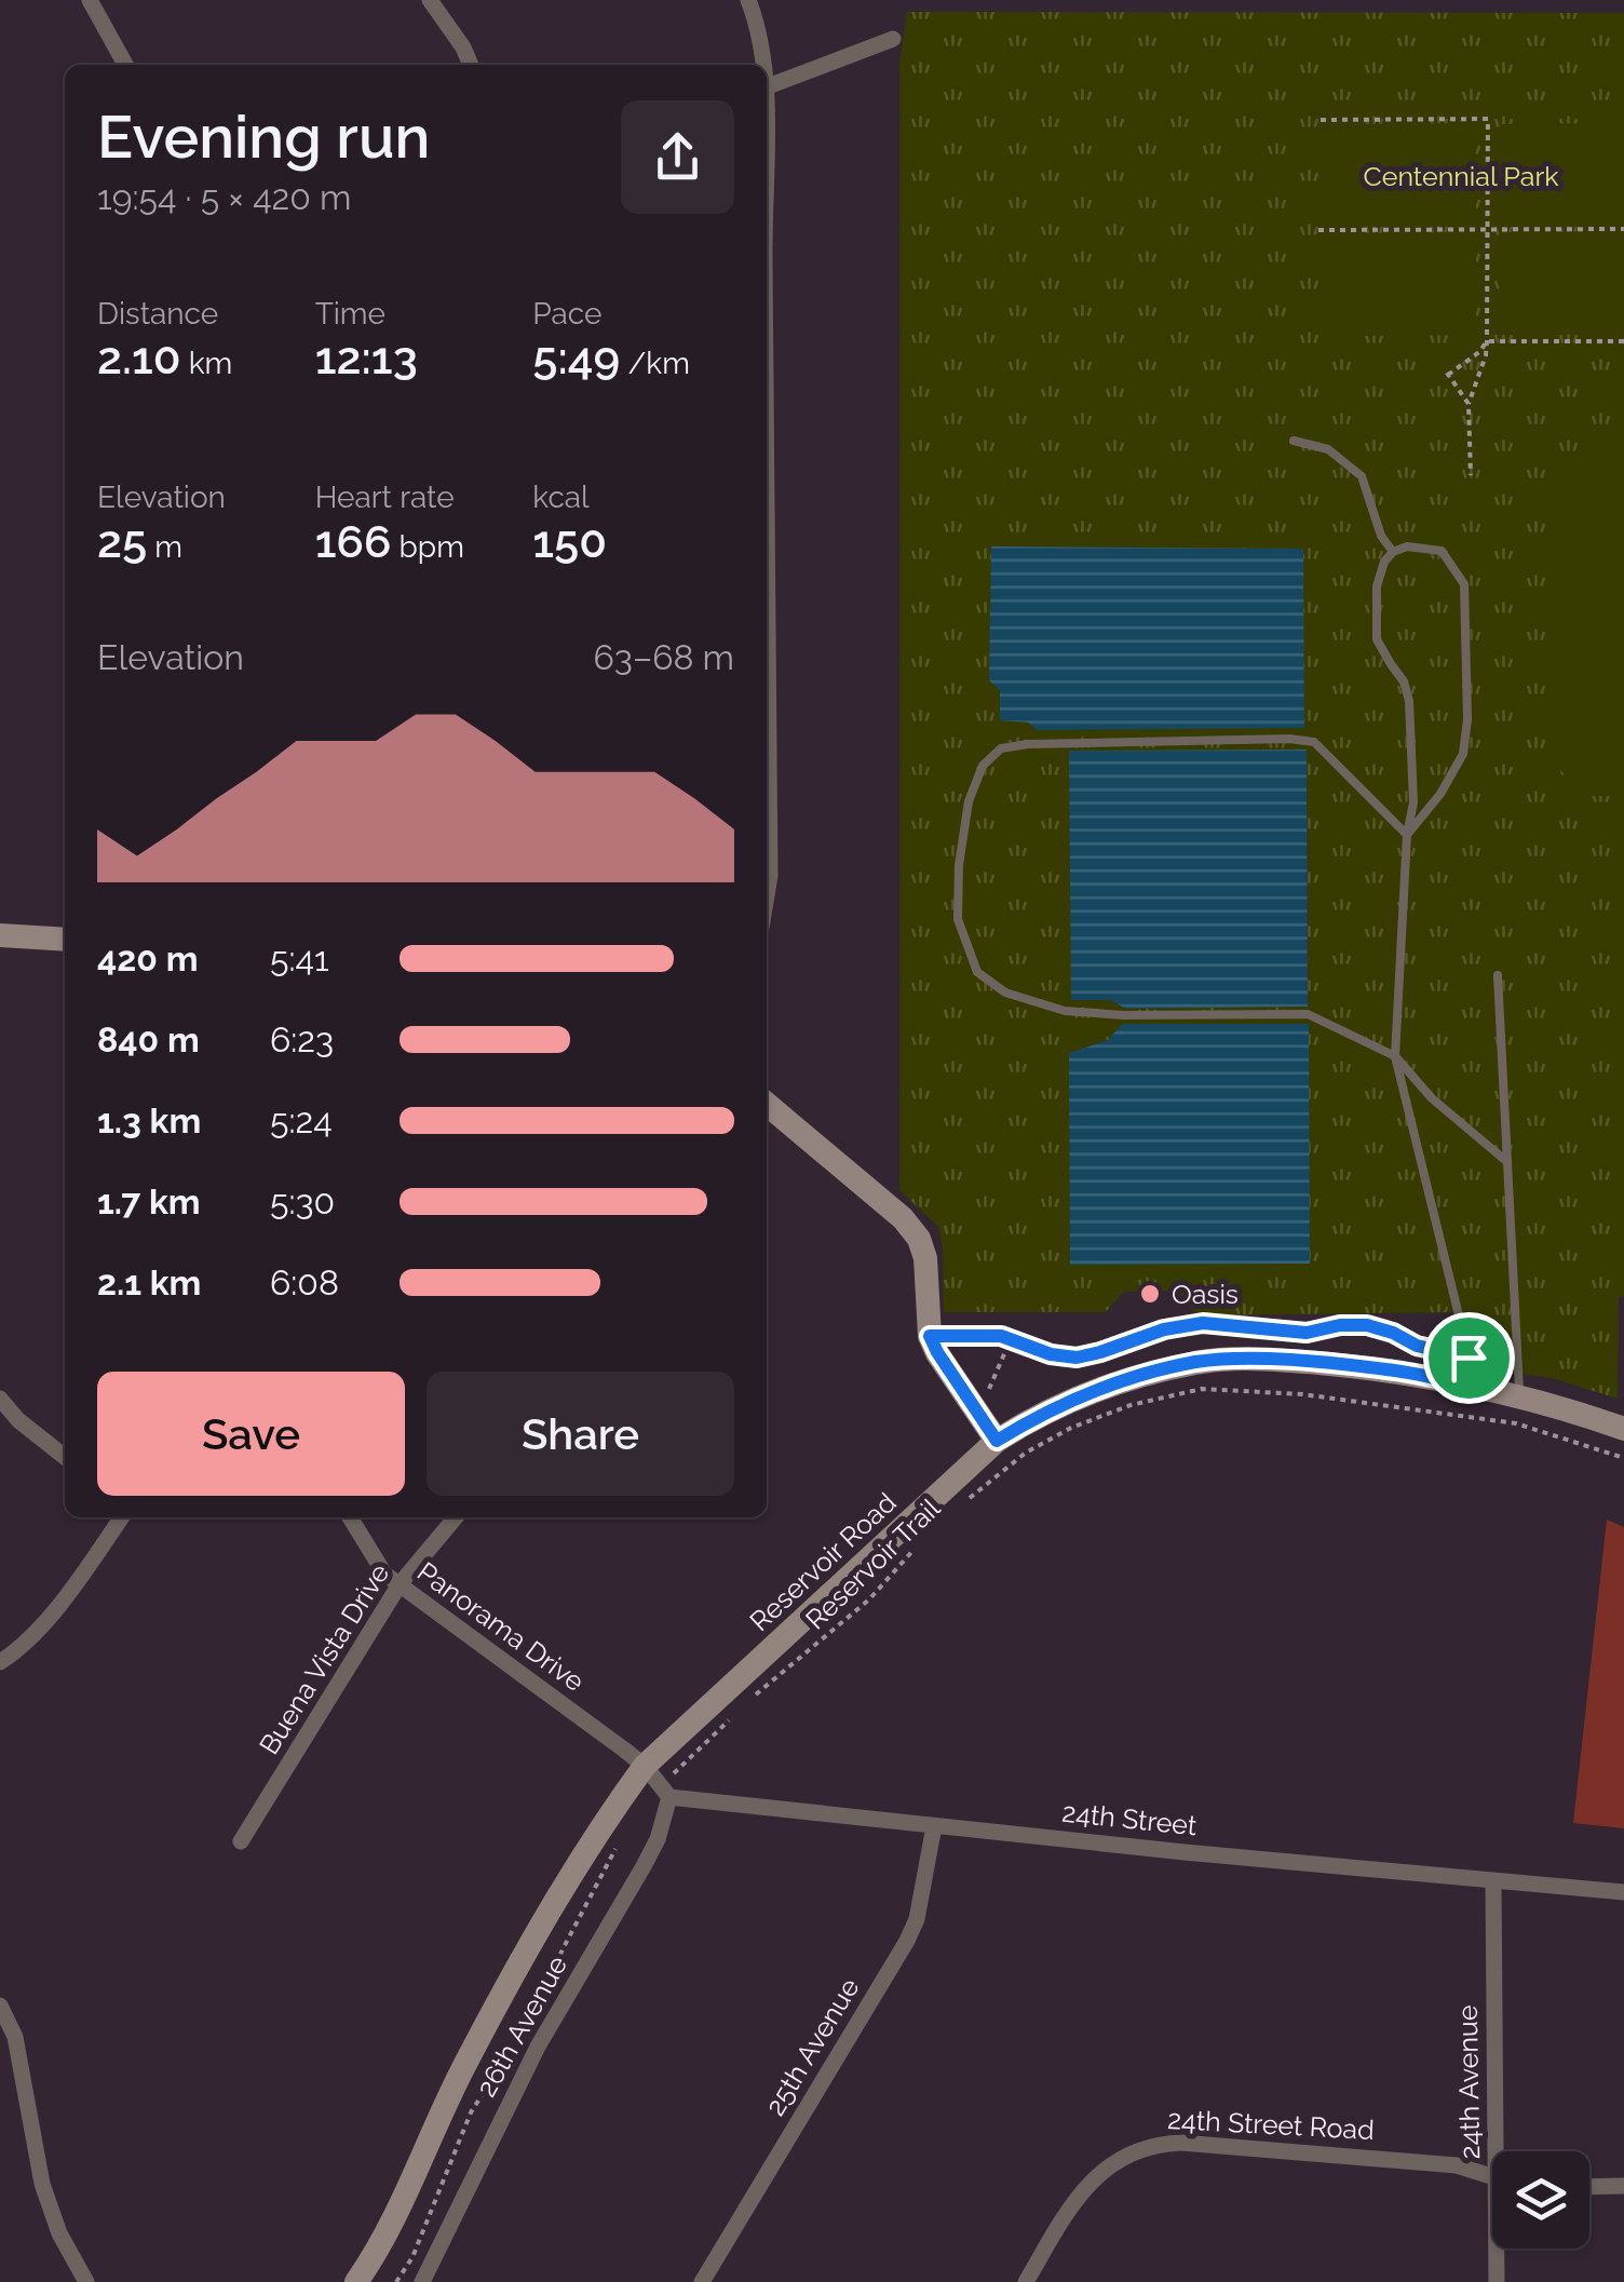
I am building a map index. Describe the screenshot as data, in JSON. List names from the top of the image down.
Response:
{
  "streets": {
    "street": [
      "Reservoir Road",
      "Panorama Drive",
      "Buena Vista Drive",
      "24th Street",
      "26th Avenue",
      "25th Avenue",
      "24th Avenue",
      "24th Street Road"
    ],
    "path": ["Reservoir Trail"]
  },
  "crossings": [
    ["Reservoir Road", "Panorama Drive"],
    ["Reservoir Road", "24th Street"],
    ["Reservoir Road", "26th Avenue"],
    ["Panorama Drive", "Buena Vista Drive"],
    ["Panorama Drive", "24th Street"],
    ["Panorama Drive", "26th Avenue"],
    ["24th Street", "26th Avenue"],
    ["24th Street", "25th Avenue"],
    ["24th Street", "24th Avenue"]
  ],
  "parks": ["Centennial Park"],
  "places": ["Oasis"],
  "page": {
    "heading": ["Evening run", "19:54 · 5 × 420 m"],
    "stats": [
      ["Distance", "2.10 km"],
      ["Time", "12:13"],
      ["Pace", "5:49 /km"],
      ["Elevation", "25 m"],
      ["Heart rate", "166 bpm"],
      ["kcal", "150"]
    ],
    "chart": ["Elevation", "63–68 m"],
    "list": [
      {
        "name": "420 m",
        "note": "5:41"
      },
      {
        "name": "840 m",
        "note": "6:23"
      },
      {
        "name": "1.3 km",
        "note": "5:24"
      },
      {
        "name": "1.7 km",
        "note": "5:30"
      },
      {
        "name": "2.1 km",
        "note": "6:08"
      }
    ],
    "buttons": ["Save", "Share"]
  }
}
